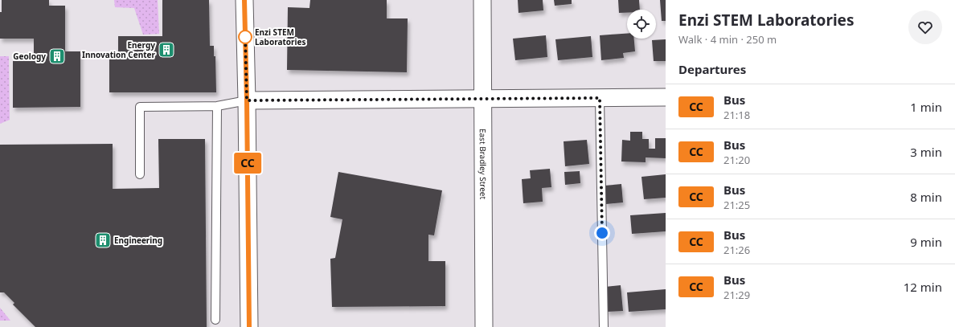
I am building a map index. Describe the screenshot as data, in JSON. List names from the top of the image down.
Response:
{
  "streets": {
    "street": ["East Bradley Street"]
  },
  "places": {
    "other": ["Enzi STEM Laboratories"],
    "building": ["Energy Innovation Center", "Geology", "Engineering"]
  },
  "lines": ["bus line CC"],
  "page": {
    "on_map": "CC",
    "heading": [
      ["Enzi STEM Laboratories", "Walk · 4 min · 250 m"],
      "Departures"
    ],
    "list": [
      {
        "mark": "CC",
        "name": "Bus",
        "note": "21:18",
        "value": "1 min"
      },
      {
        "mark": "CC",
        "name": "Bus",
        "note": "21:20",
        "value": "3 min"
      },
      {
        "mark": "CC",
        "name": "Bus",
        "note": "21:25",
        "value": "8 min"
      },
      {
        "mark": "CC",
        "name": "Bus",
        "note": "21:26",
        "value": "9 min"
      },
      {
        "mark": "CC",
        "name": "Bus",
        "note": "21:29",
        "value": "12 min"
      }
    ]
  }
}
